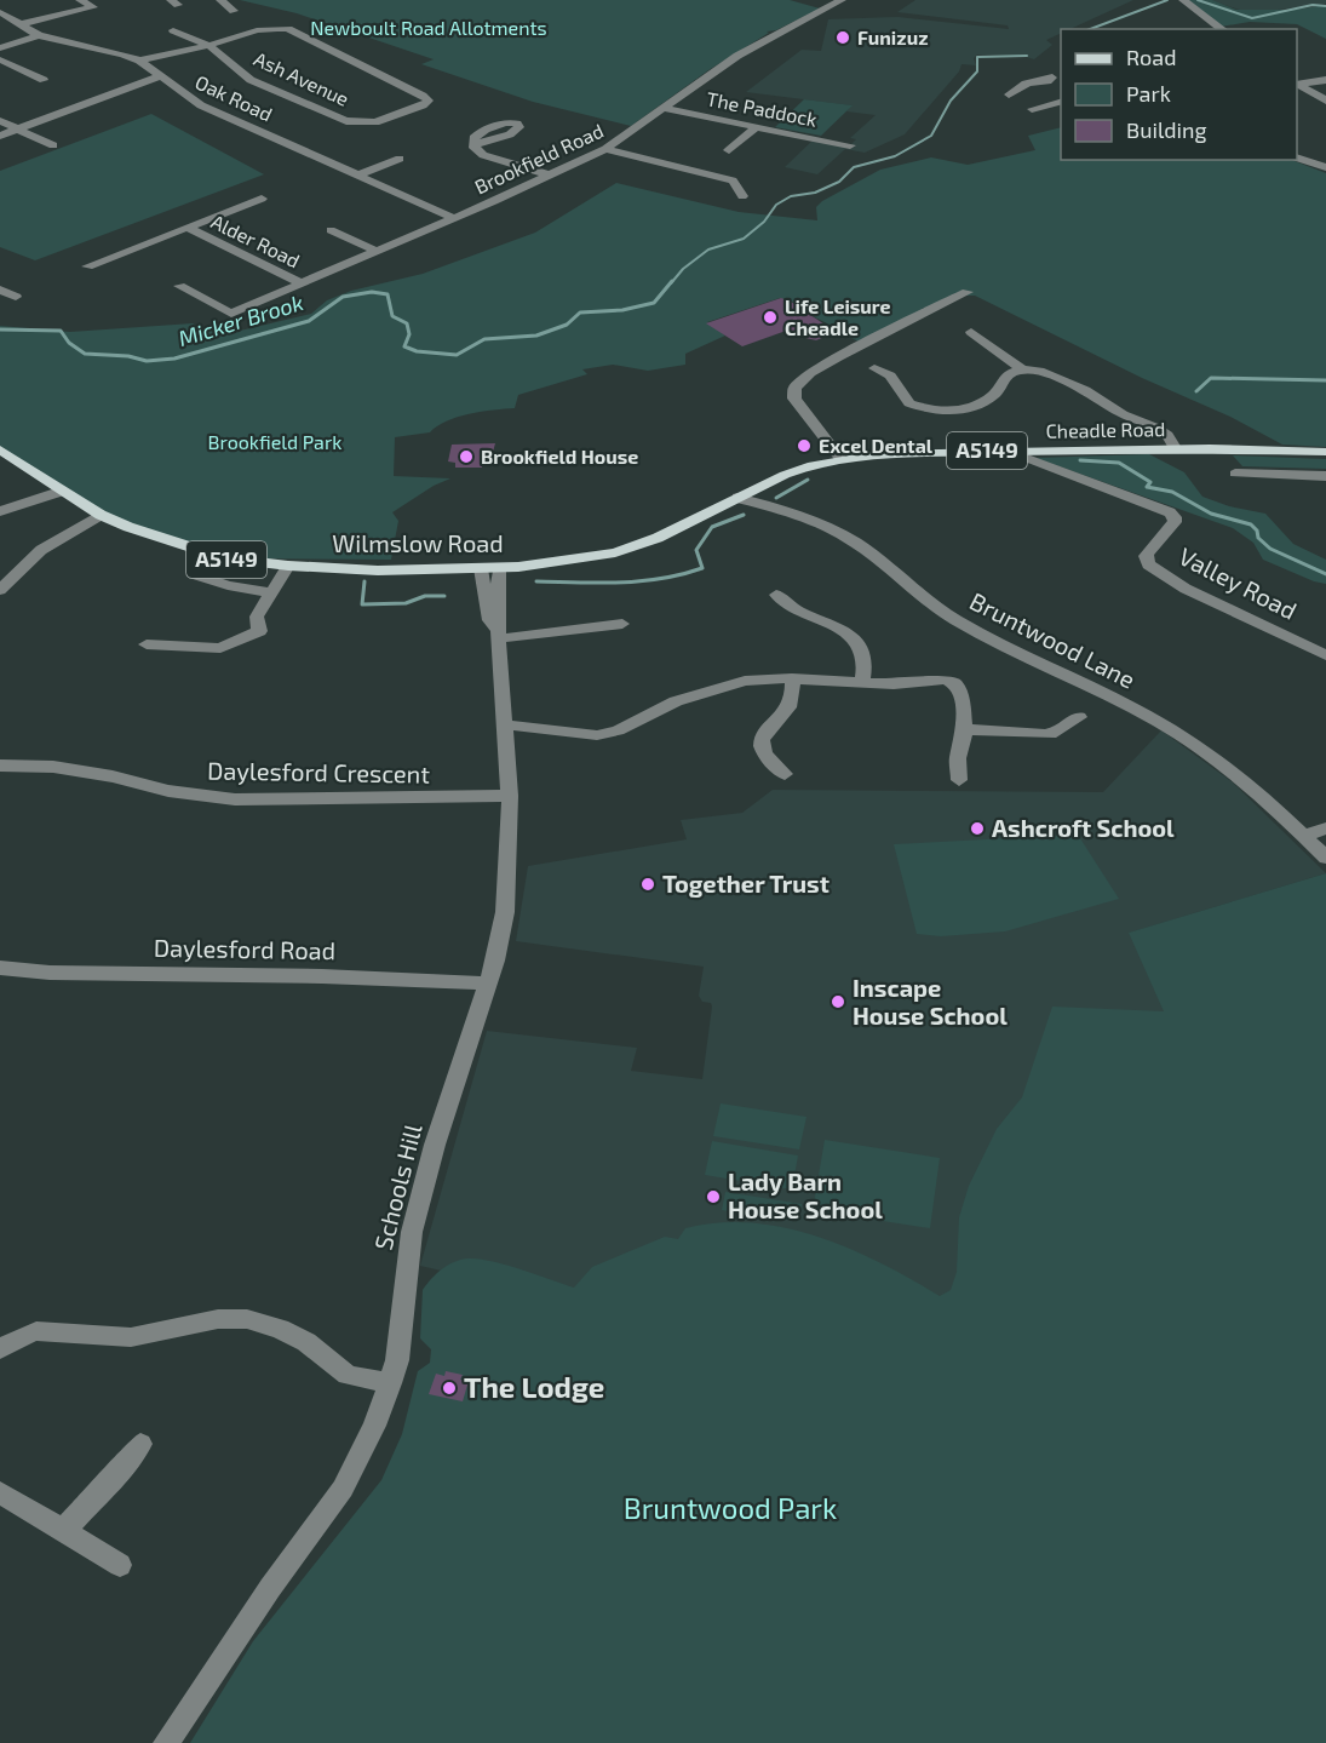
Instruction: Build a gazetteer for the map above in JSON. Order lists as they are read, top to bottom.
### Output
{
  "streets": {
    "main road": ["Cheadle Road", "A5149", "Wilmslow Road"],
    "street": [
      "Ash Avenue",
      "Oak Road",
      "The Paddock",
      "Brookfield Road",
      "Alder Road",
      "Valley Road",
      "Bruntwood Lane",
      "Daylesford Crescent",
      "Daylesford Road",
      "Schools Hill"
    ]
  },
  "crossings": [
    ["Oak Road", "Brookfield Road"],
    ["The Paddock", "Brookfield Road"],
    ["Brookfield Road", "Alder Road"],
    ["Cheadle Road", "Wilmslow Road"],
    ["Cheadle Road", "Valley Road"],
    ["Wilmslow Road", "Bruntwood Lane"],
    ["Wilmslow Road", "Schools Hill"],
    ["Daylesford Crescent", "Schools Hill"],
    ["Daylesford Road", "Schools Hill"]
  ],
  "water": ["Micker Brook"],
  "parks": ["Newboult Road Allotments", "Brookfield Park", "Bruntwood Park"],
  "places": [
    "Funizuz",
    "Life Leisure Cheadle",
    "Excel Dental",
    "Brookfield House",
    "Ashcroft School",
    "Together Trust",
    "Inscape House School",
    "Lady Barn House School",
    "The Lodge"
  ],
  "legend": ["Road", "Park", "Building"]
}
